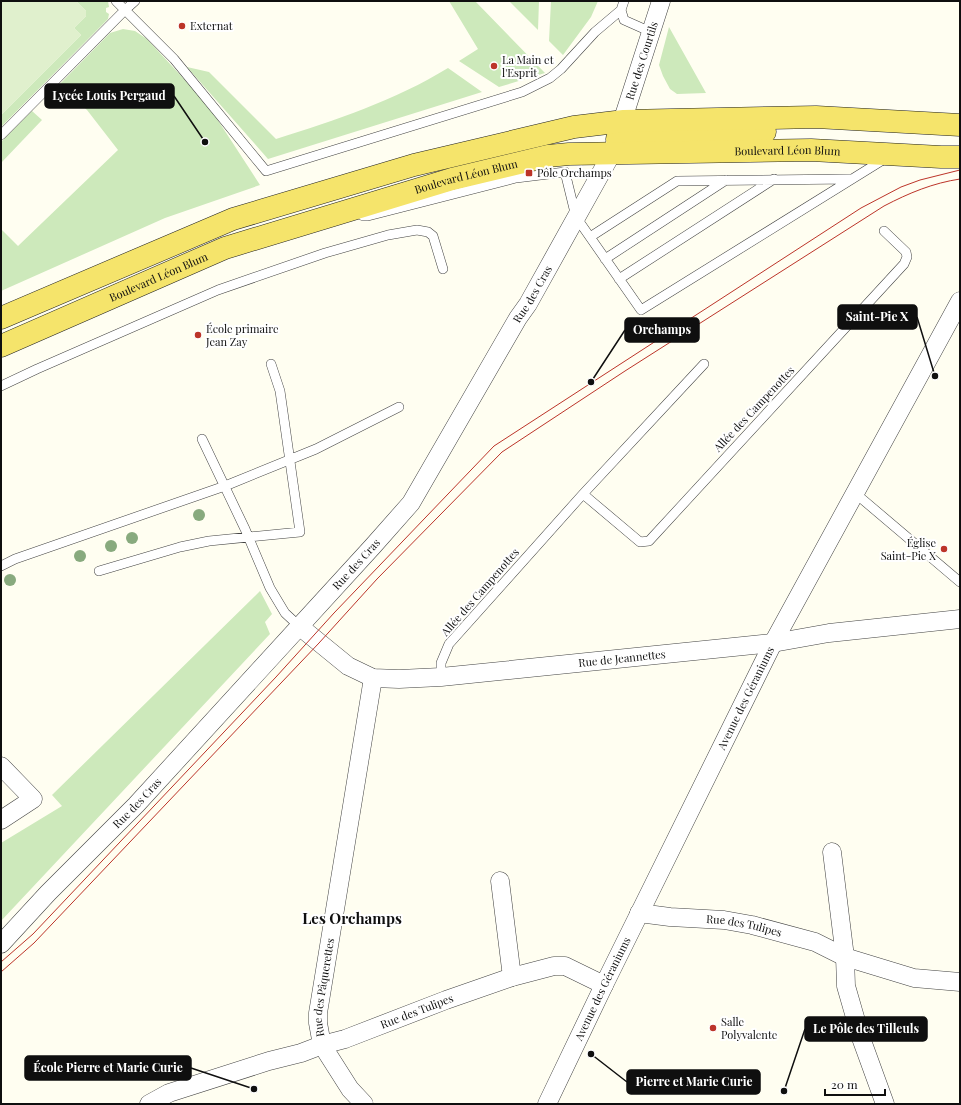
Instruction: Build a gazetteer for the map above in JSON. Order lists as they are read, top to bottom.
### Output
{
  "streets": {
    "main road": ["Boulevard Léon Blum"],
    "street": [
      "Rue des Courtils",
      "Rue des Cras",
      "Rue de Jeannettes",
      "Avenue des Géraniums",
      "Rue des Tulipes",
      "Rue des Pâquerettes"
    ],
    "lane": ["Allée des Campenottes"]
  },
  "crossings": [
    ["Rue des Courtils", "Boulevard Léon Blum"],
    ["Rue des Courtils", "Rue des Cras"],
    ["Boulevard Léon Blum", "Rue des Cras"],
    ["Rue des Cras", "Rue de Jeannettes"],
    ["Allée des Campenottes", "Rue de Jeannettes"],
    ["Rue de Jeannettes", "Avenue des Géraniums"],
    ["Rue de Jeannettes", "Rue des Pâquerettes"],
    ["Avenue des Géraniums", "Rue des Tulipes"],
    ["Rue des Tulipes", "Rue des Pâquerettes"]
  ],
  "districts": ["Les Orchamps"],
  "places": {
    "other": [
      "Externat",
      "La Main et l'Esprit",
      "Lycée Louis Pergaud",
      "École primaire Jean Zay",
      "Saint-Pie X",
      "Orchamps",
      "Église Saint-Pie X",
      "Salle Polyvalente",
      "Pierre et Marie Curie",
      "École Pierre et Marie Curie",
      "Le Pôle des Tilleuls"
    ],
    "transit": ["Pôle Orchamps"]
  },
  "scale_bar": "20 m"
}
